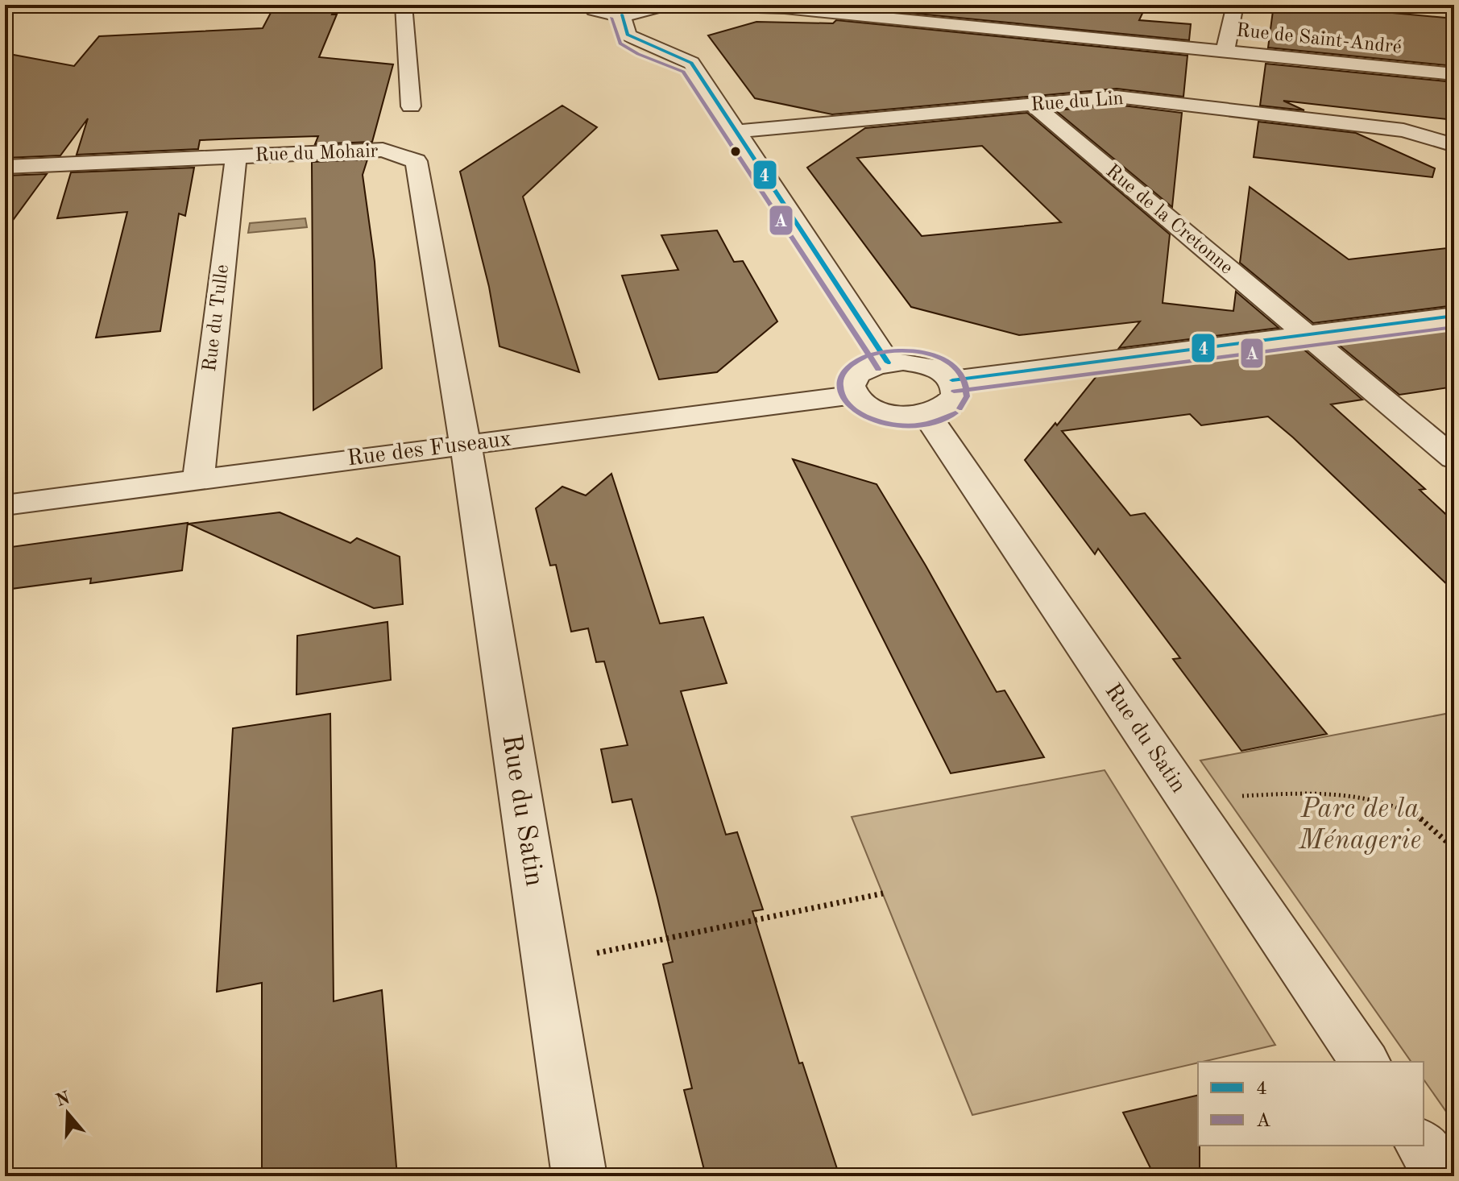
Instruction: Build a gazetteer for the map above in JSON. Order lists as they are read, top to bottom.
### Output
{
  "streets": {
    "street": [
      "Rue de Saint-André",
      "Rue du Lin",
      "Rue du Mohair",
      "Rue de la Cretonne",
      "Rue du Tulle",
      "Rue des Fuseaux",
      "Rue du Satin"
    ]
  },
  "crossings": [
    ["Rue du Lin", "Rue de la Cretonne"],
    ["Rue du Mohair", "Rue du Tulle"],
    ["Rue du Mohair", "Rue des Fuseaux"],
    ["Rue du Mohair", "Rue du Satin"],
    ["Rue du Tulle", "Rue des Fuseaux"],
    ["Rue des Fuseaux", "Rue du Satin"]
  ],
  "parks": ["Parc de la Ménagerie"],
  "lines": ["transit line 4", "transit line A"],
  "legend": ["4", "A"],
  "north": "top"
}
